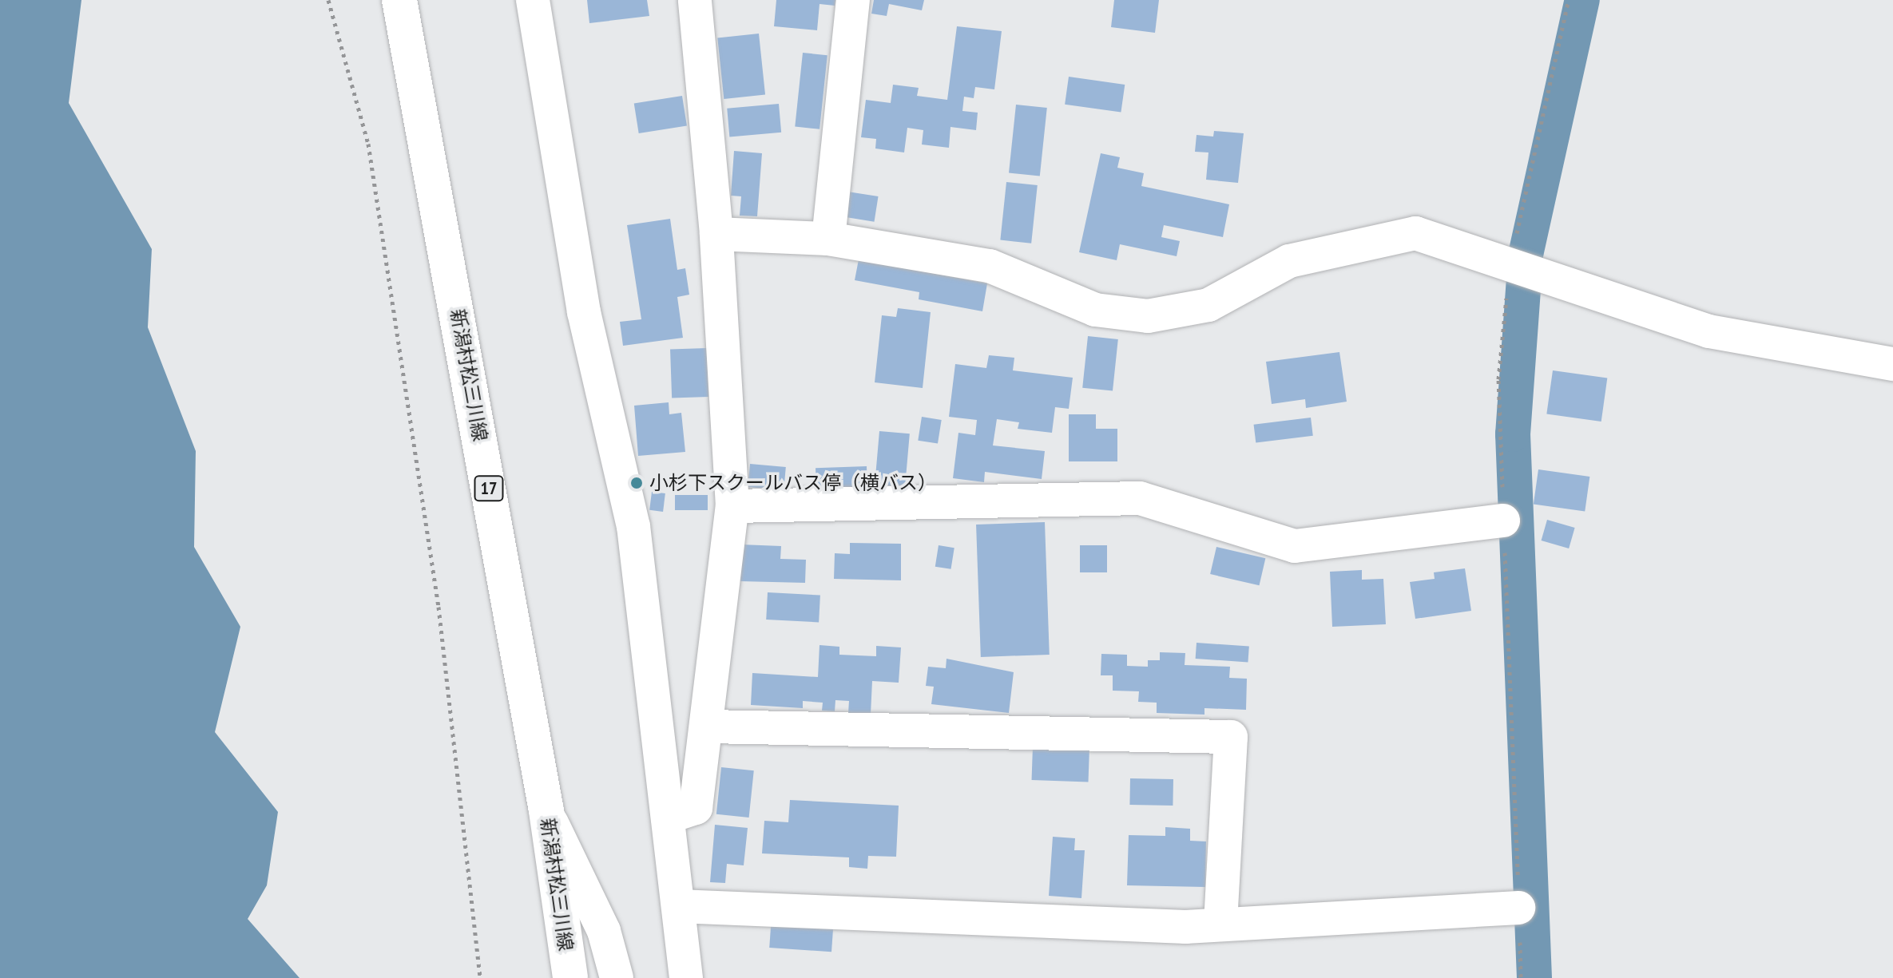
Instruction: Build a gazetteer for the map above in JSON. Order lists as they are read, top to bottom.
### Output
{
  "streets": {
    "main road": ["新潟村松三川線", "17"]
  },
  "places": ["小杉下スクールバス停（横バス）"]
}
